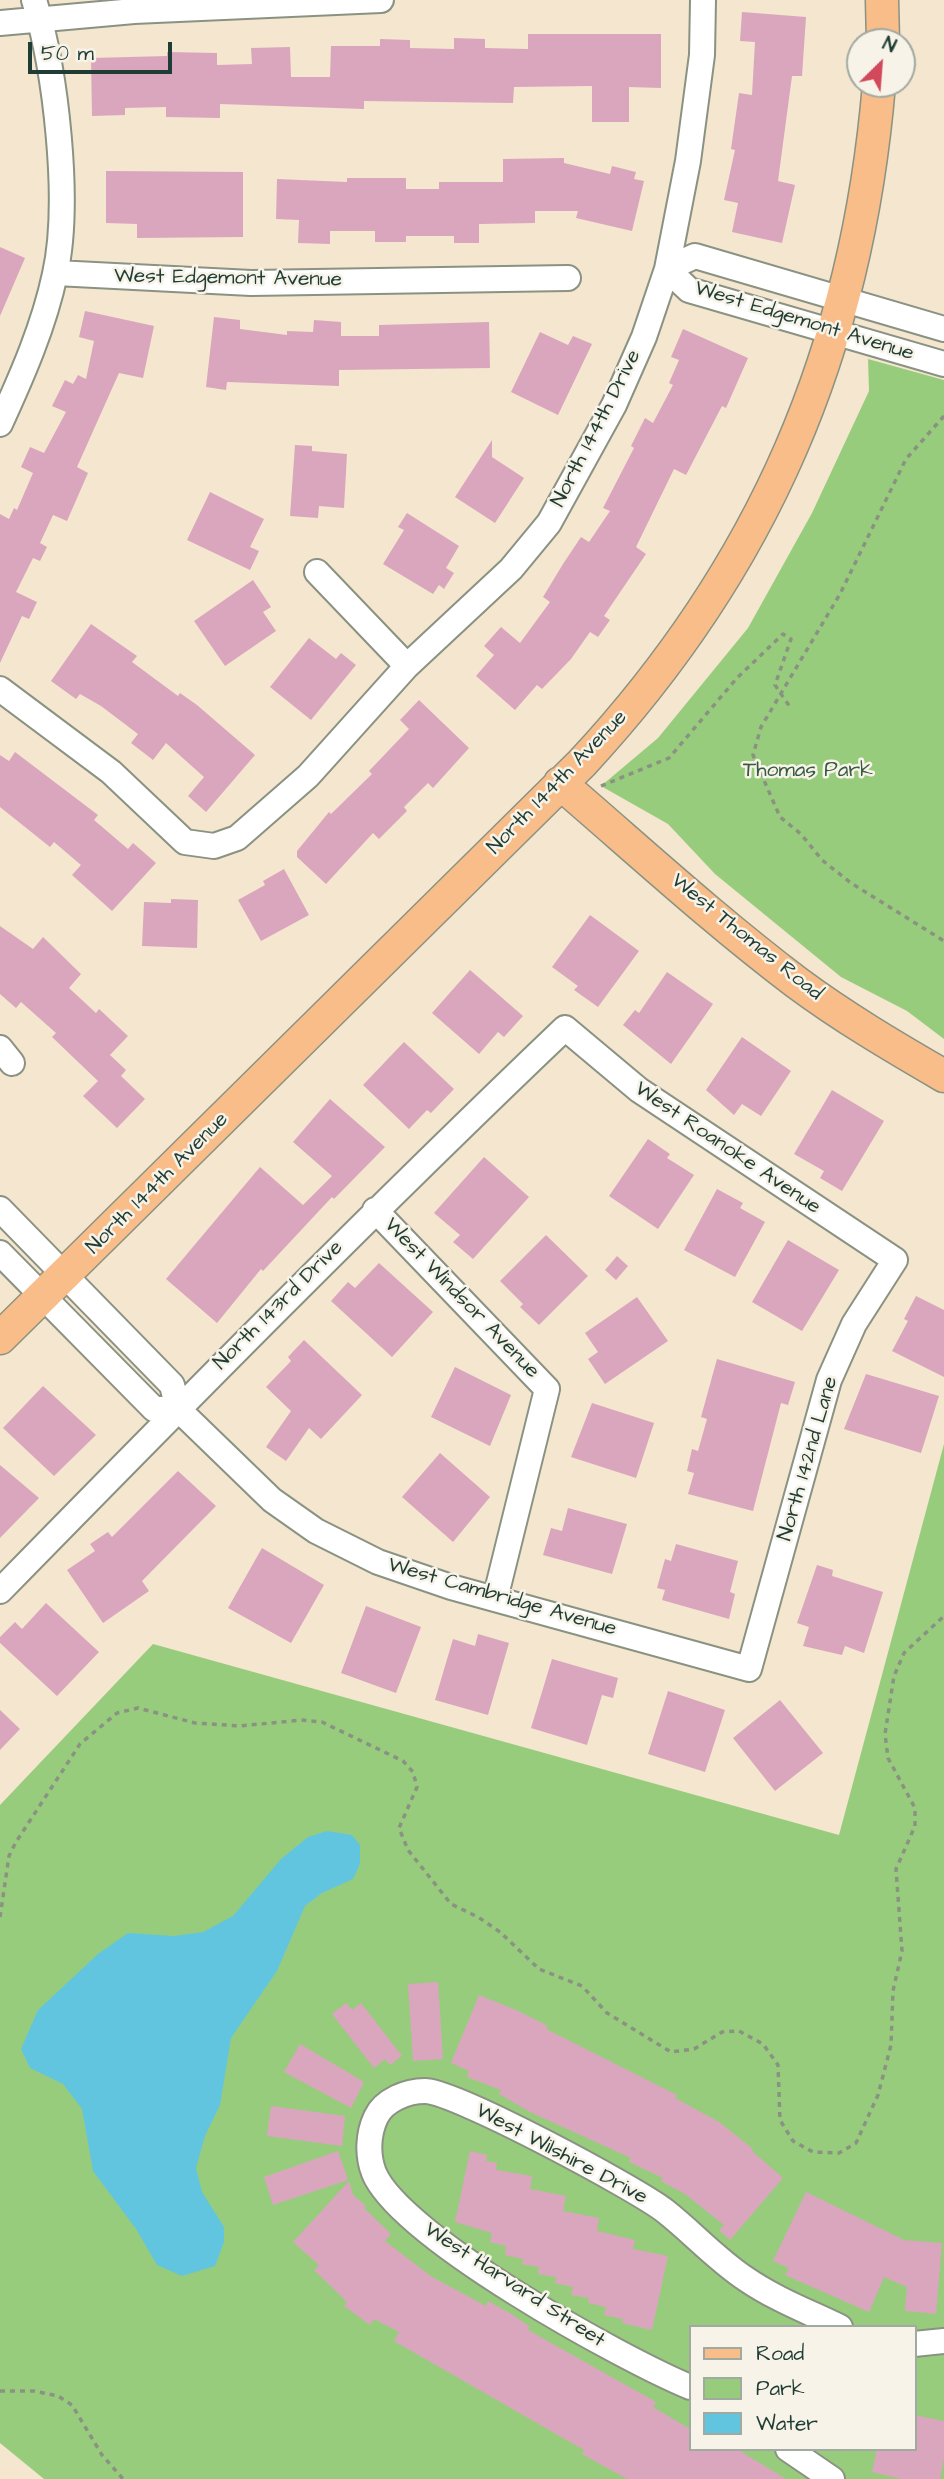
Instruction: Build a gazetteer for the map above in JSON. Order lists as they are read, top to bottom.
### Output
{
  "streets": {
    "main road": ["North 144th Avenue", "West Thomas Road"],
    "street": [
      "West Edgemont Avenue",
      "North 144th Drive",
      "West Roanoke Avenue",
      "West Windsor Avenue",
      "North 143rd Drive",
      "North 142nd Lane",
      "West Cambridge Avenue",
      "West Wilshire Drive",
      "West Harvard Street"
    ]
  },
  "crossings": [
    ["West Edgemont Avenue", "North 144th Drive"],
    ["West Edgemont Avenue", "North 144th Avenue"],
    ["North 144th Avenue", "West Thomas Road"],
    ["North 144th Avenue", "West Cambridge Avenue"],
    ["West Roanoke Avenue", "North 143rd Drive"],
    ["West Roanoke Avenue", "North 142nd Lane"],
    ["West Windsor Avenue", "North 143rd Drive"],
    ["West Windsor Avenue", "West Cambridge Avenue"],
    ["North 143rd Drive", "West Cambridge Avenue"],
    ["North 142nd Lane", "West Cambridge Avenue"],
    ["West Wilshire Drive", "West Harvard Street"]
  ],
  "parks": ["Thomas Park"],
  "legend": ["Road", "Park", "Water"],
  "scale_bar": "50 m",
  "north": "top right"
}
